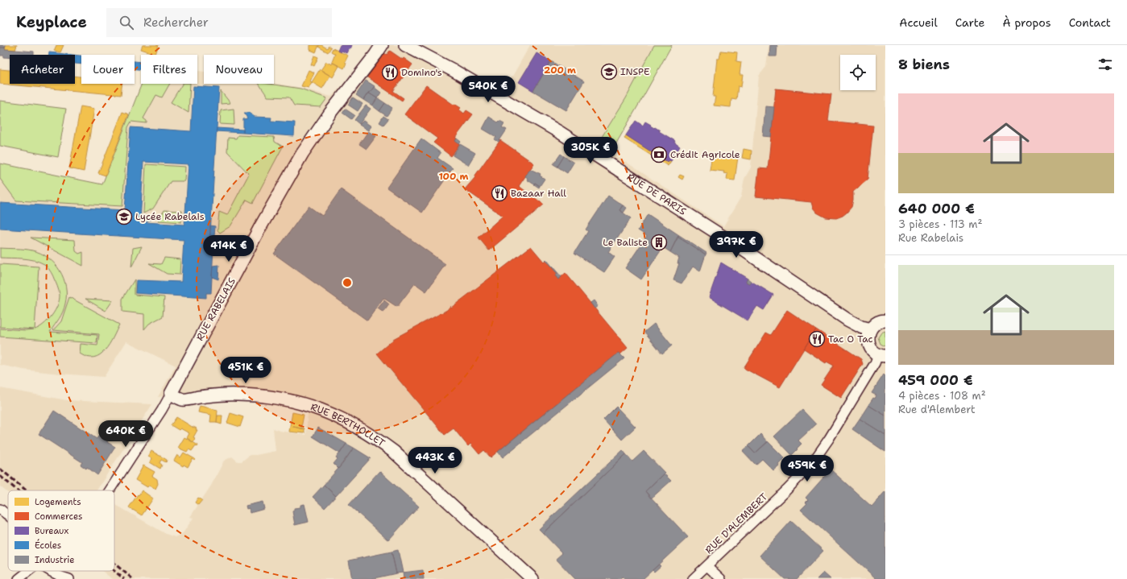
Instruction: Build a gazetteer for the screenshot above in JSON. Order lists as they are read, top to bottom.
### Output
{
  "streets": {
    "street": [
      "RUE DE PARIS",
      "RUE RABELAIS",
      "RUE BERTHOLLET",
      "RUE D'ALEMBERT"
    ]
  },
  "crossings": [
    ["RUE RABELAIS", "RUE BERTHOLLET"]
  ],
  "places": {
    "school or university": ["INSPE", "Lycée Rabelais"],
    "restaurant": ["Domino's", "Bazaar Hall", "Tac O Tac"],
    "bank": ["Crédit Agricole"],
    "building": ["Le Baliste"]
  },
  "legend": [
    "Logements",
    "Commerces",
    "Bureaux",
    "Écoles",
    "Industrie"
  ],
  "page": {
    "header": "Keyplace",
    "search": "Rechercher",
    "nav": [
      "Accueil",
      "Carte",
      "À propos",
      "Contact"
    ],
    "heading": "8 biens",
    "chip": [
      "Acheter",
      "Louer",
      "Filtres",
      "Nouveau"
    ],
    "price": [
      "540K €",
      "305K €",
      "397K €",
      "414K €",
      "451K €",
      "640K €",
      "443K €",
      "459K €"
    ],
    "list": [
      {
        "name": "640 000 €",
        "note": "3 pièces · 113 m² · Rue Rabelais"
      },
      {
        "name": "459 000 €",
        "note": "4 pièces · 108 m² · Rue d'Alembert"
      }
    ]
  },
  "rings": ["200 m", "100 m"]
}
